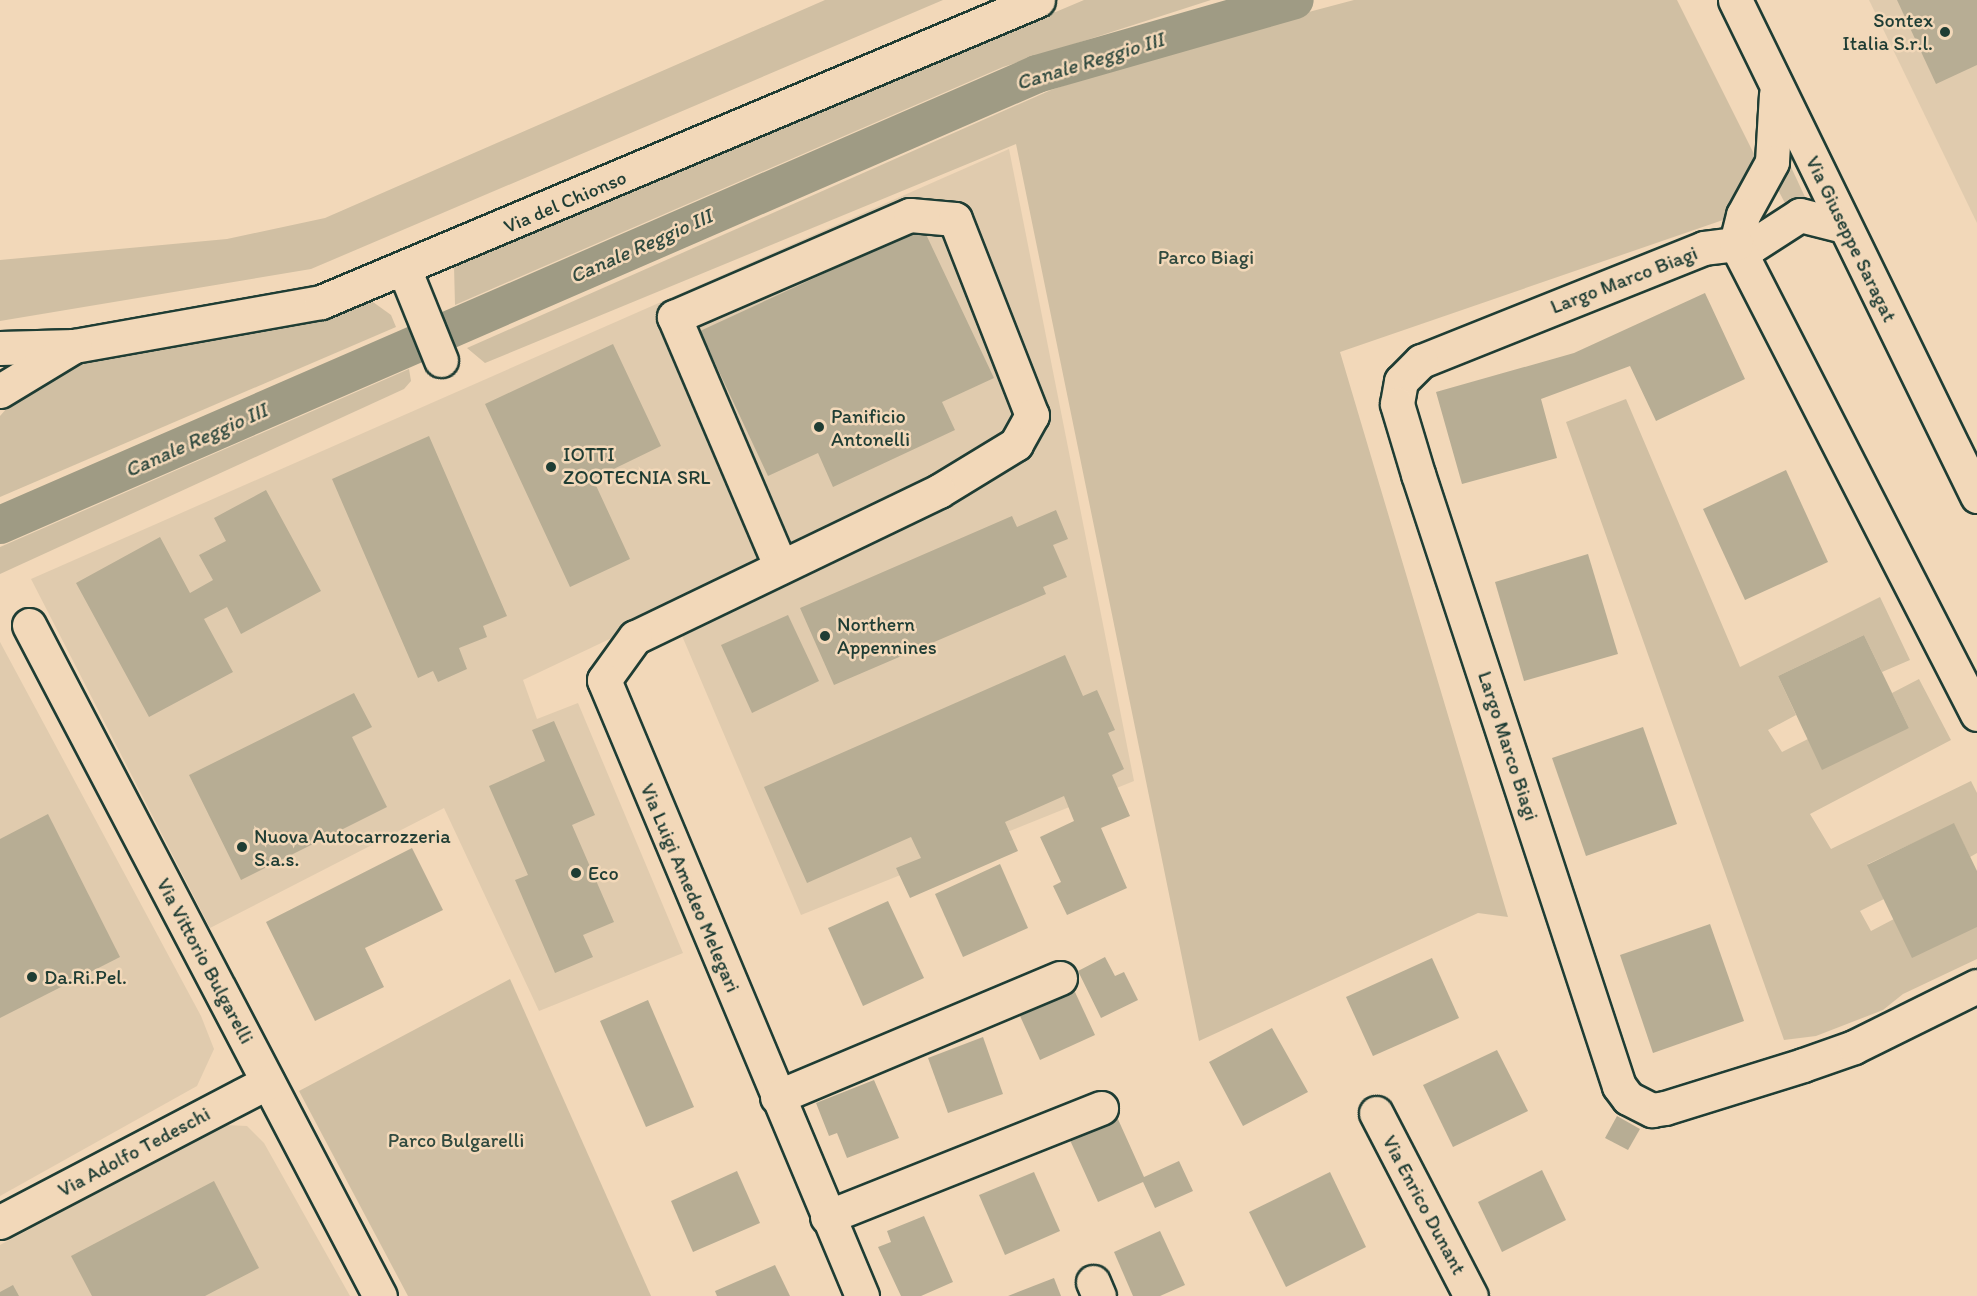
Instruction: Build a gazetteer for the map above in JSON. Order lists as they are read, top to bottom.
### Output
{
  "streets": {
    "street": [
      "Via del Chionso",
      "Via Giuseppe Saragat",
      "Largo Marco Biagi",
      "Via Luigi Amedeo Melegari",
      "Via Vittorio Bulgarelli",
      "Via Adolfo Tedeschi",
      "Via Enrico Dunant"
    ]
  },
  "crossings": [
    ["Via Giuseppe Saragat", "Largo Marco Biagi"],
    ["Via Vittorio Bulgarelli", "Via Adolfo Tedeschi"]
  ],
  "water": ["Canale Reggio III"],
  "parks": ["Parco Biagi", "Parco Bulgarelli"],
  "places": [
    "Sontex Italia S.r.l.",
    "Panificio Antonelli",
    "IOTTI ZOOTECNIA SRL",
    "Northern Appennines",
    "Nuova Autocarrozzeria S.a.s.",
    "Eco",
    "Da.Ri.Pel."
  ]
}
